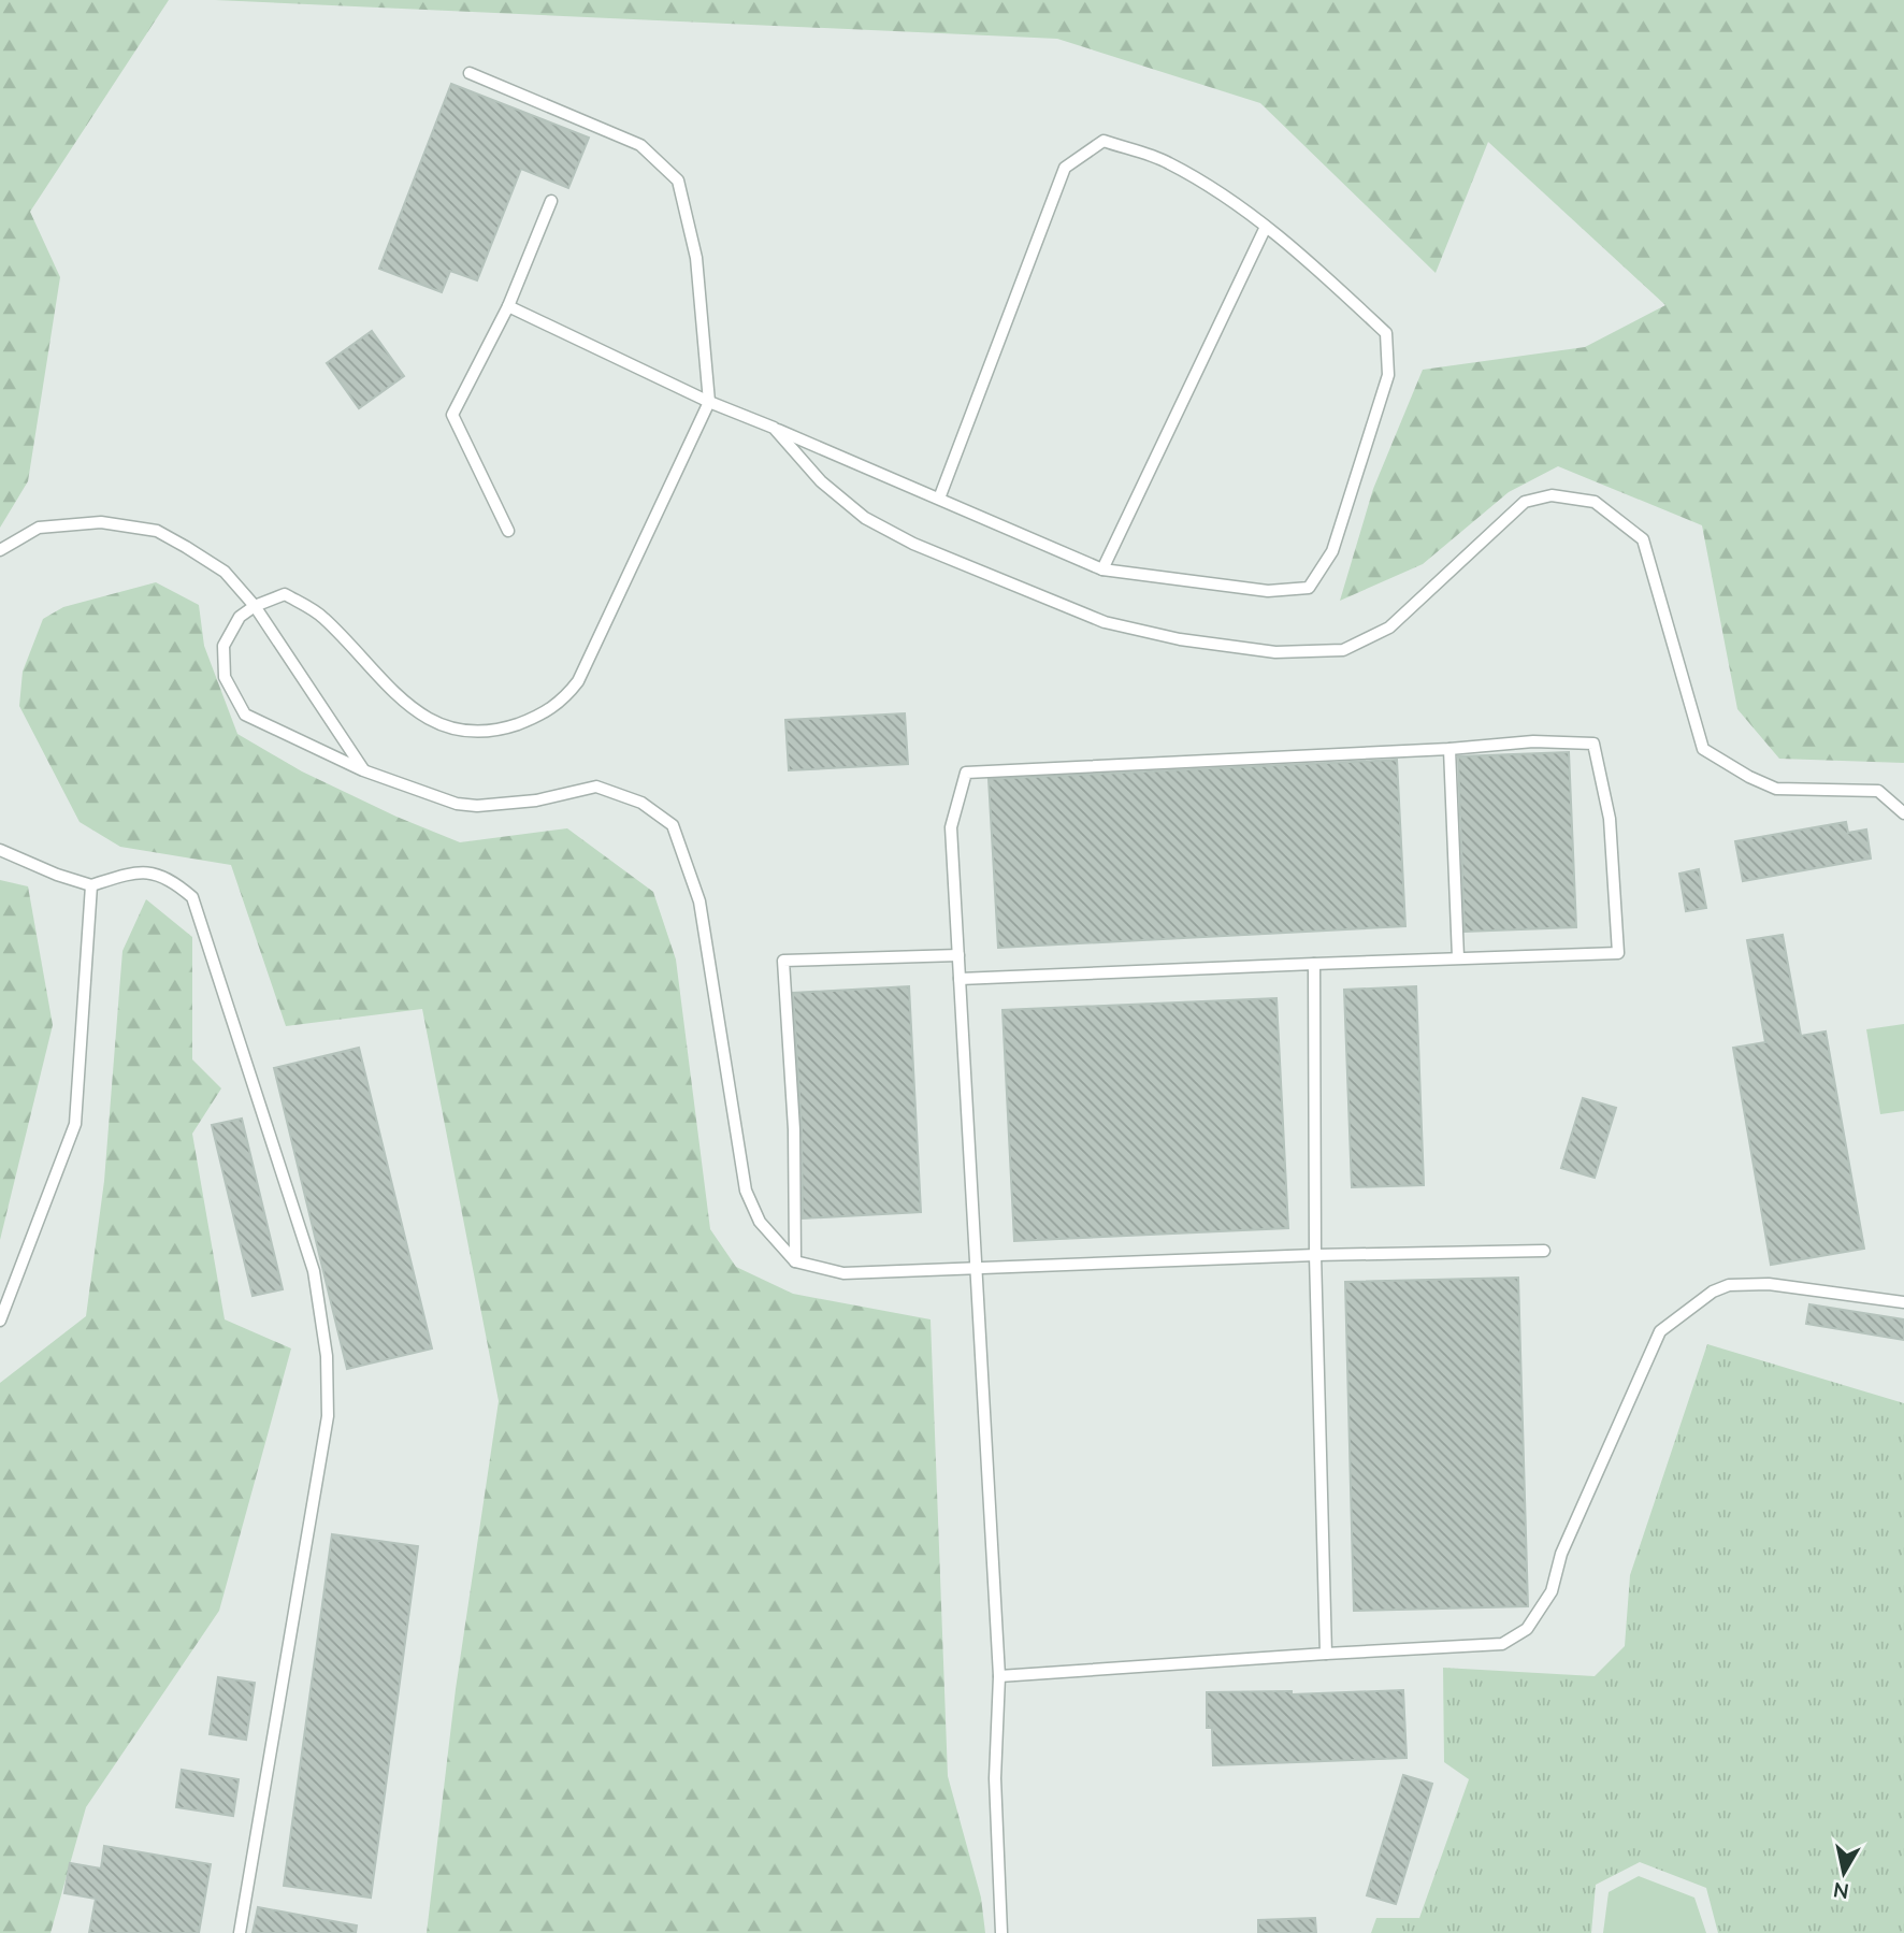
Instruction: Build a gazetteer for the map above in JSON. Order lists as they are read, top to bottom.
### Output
{
  "north": "bottom"
}
